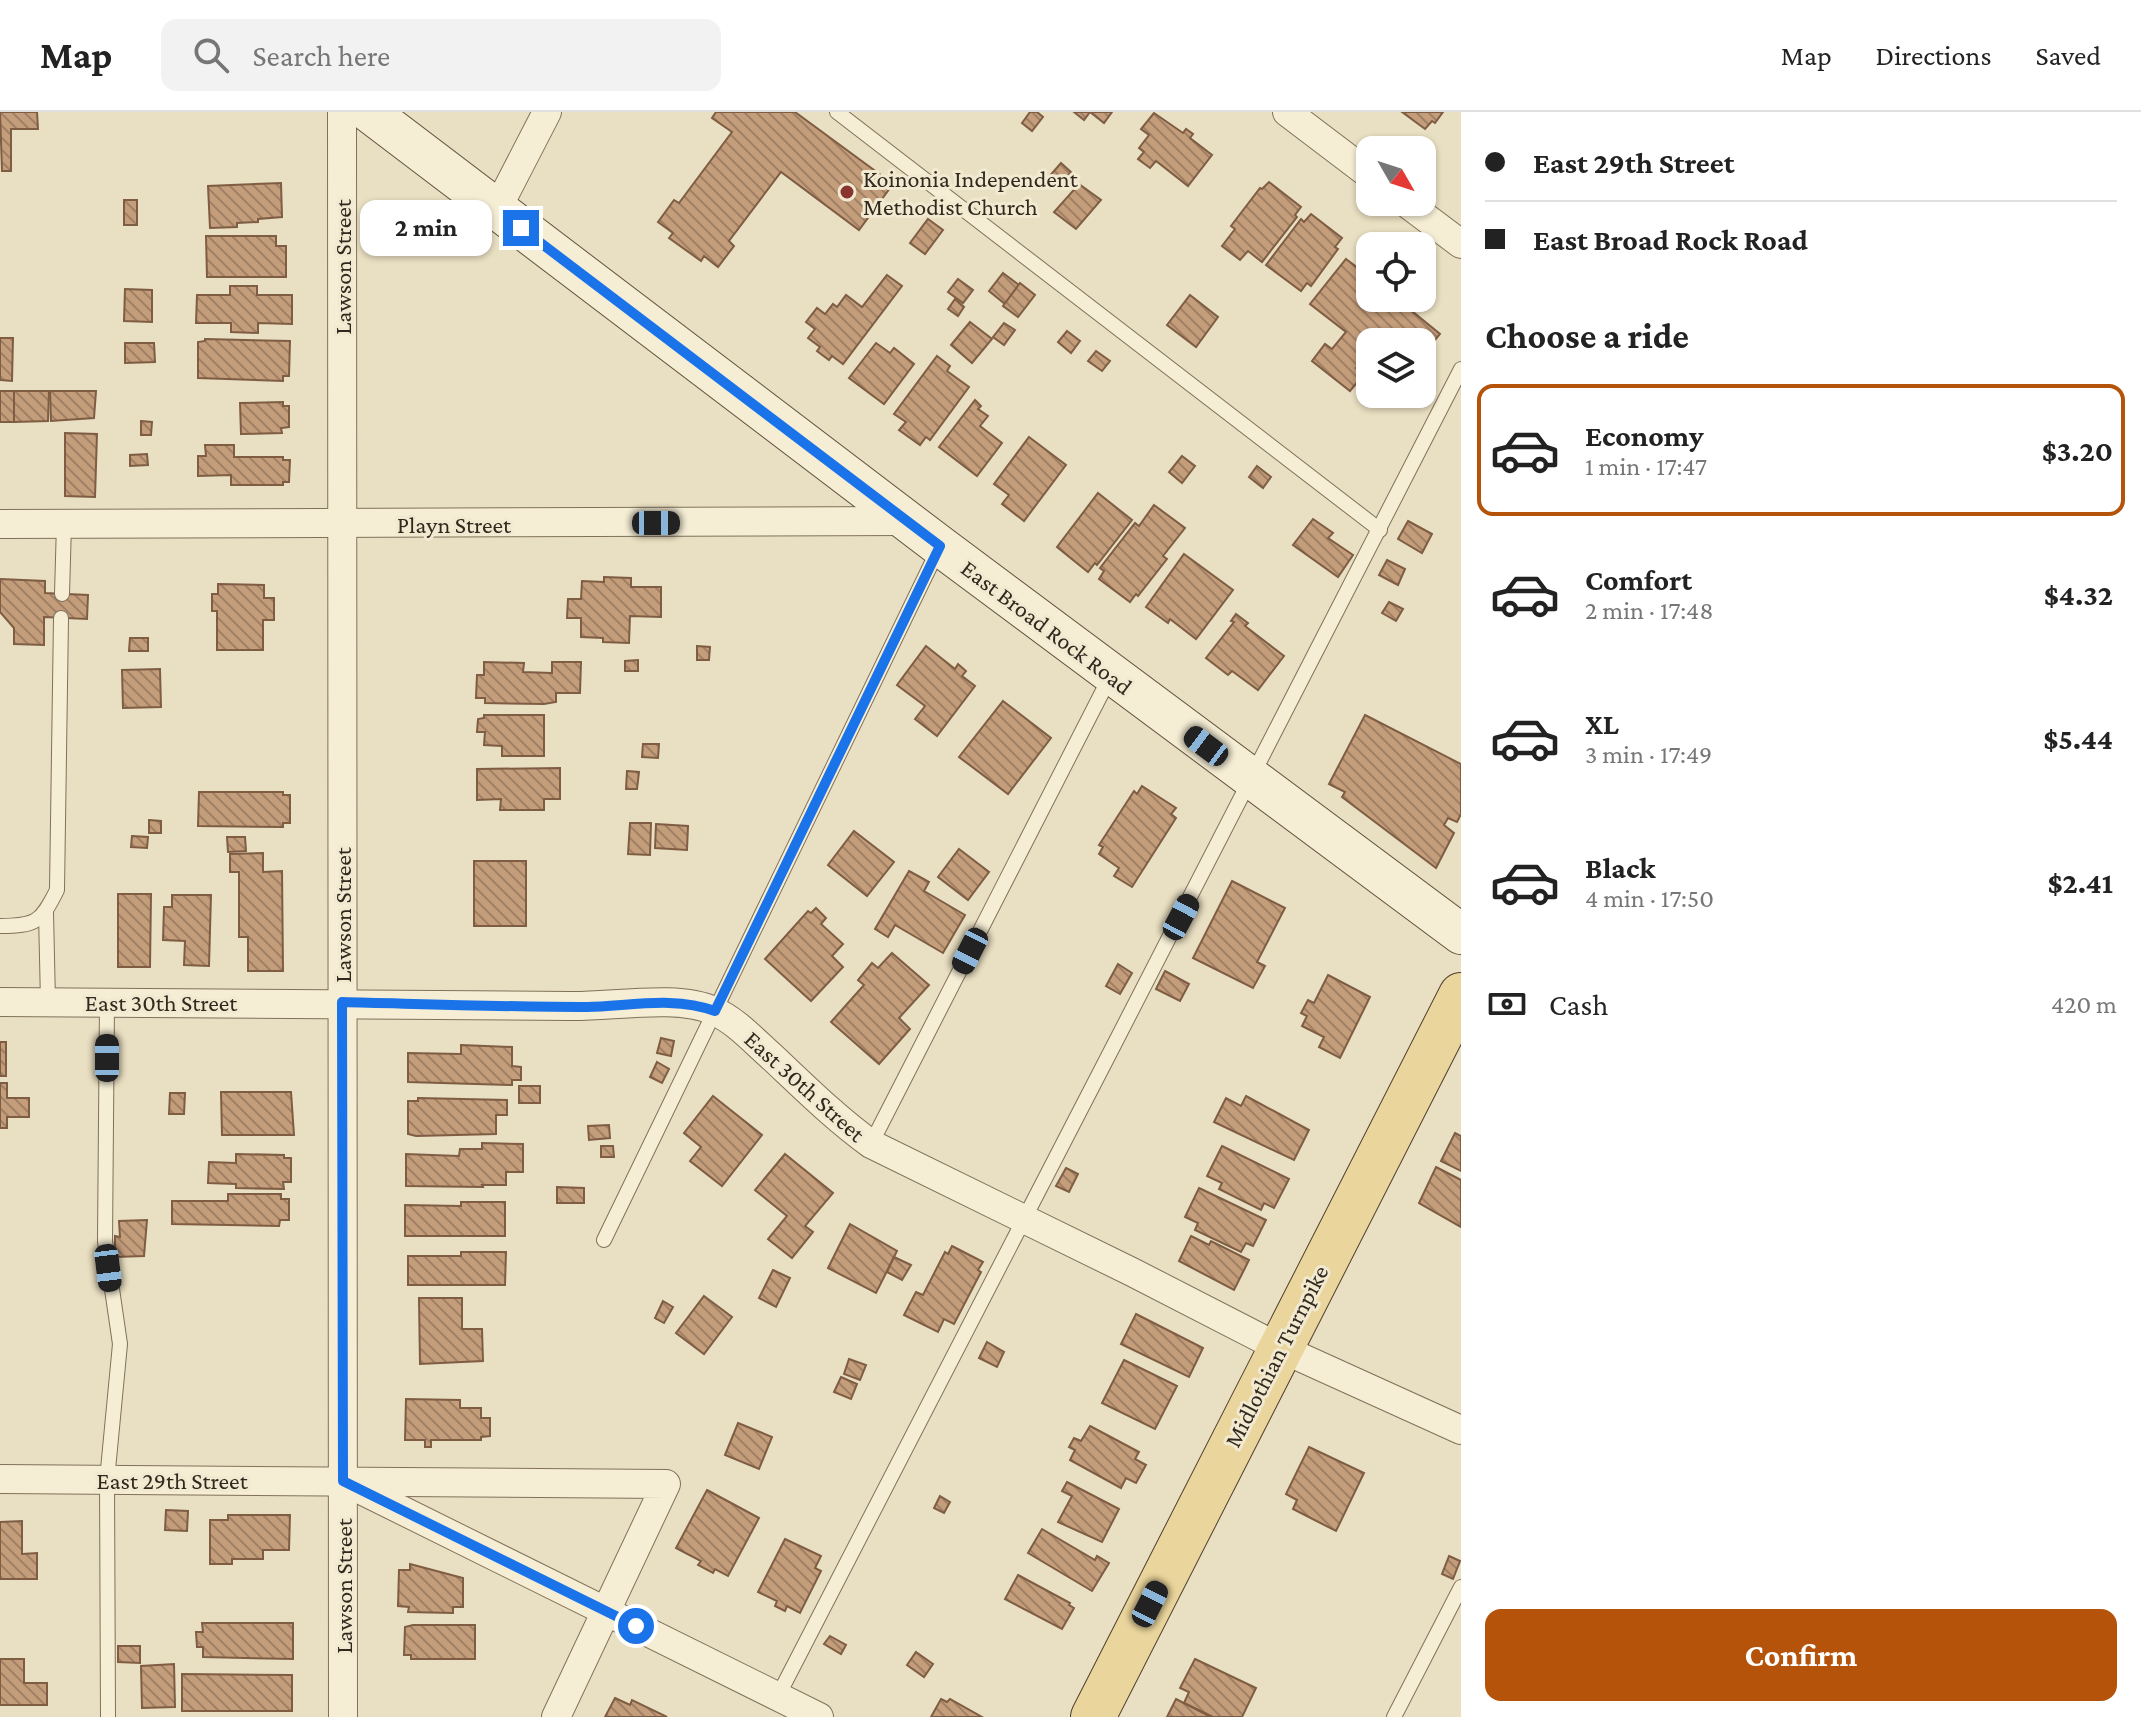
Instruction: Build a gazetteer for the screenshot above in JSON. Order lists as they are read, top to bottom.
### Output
{
  "streets": {
    "main road": ["East Broad Rock Road", "Midlothian Turnpike"],
    "street": [
      "Lawson Street",
      "Playn Street",
      "East 30th Street",
      "East 29th Street"
    ]
  },
  "crossings": [
    ["Lawson Street", "Playn Street"],
    ["Lawson Street", "East 30th Street"],
    ["Lawson Street", "East 29th Street"],
    ["Playn Street", "East Broad Rock Road"],
    ["East 30th Street", "Midlothian Turnpike"]
  ],
  "places": ["Koinonia Independent Methodist Church"],
  "north": "bottom right",
  "page": {
    "header": "Map",
    "search": "Search here",
    "nav": ["Map", "Directions", "Saved"],
    "banner": ["East 29th Street", "East Broad Rock Road"],
    "bubble": "2 min",
    "heading": "Choose a ride",
    "list": [
      {
        "name": "Economy",
        "note": "1 min · 17:47",
        "value": "$3.20"
      },
      {
        "name": "Comfort",
        "note": "2 min · 17:48",
        "value": "$4.32"
      },
      {
        "name": "XL",
        "note": "3 min · 17:49",
        "value": "$5.44"
      },
      {
        "name": "Black",
        "note": "4 min · 17:50",
        "value": "$2.41"
      }
    ],
    "pay": ["Cash", "420 m"],
    "buttons": "Confirm"
  }
}
